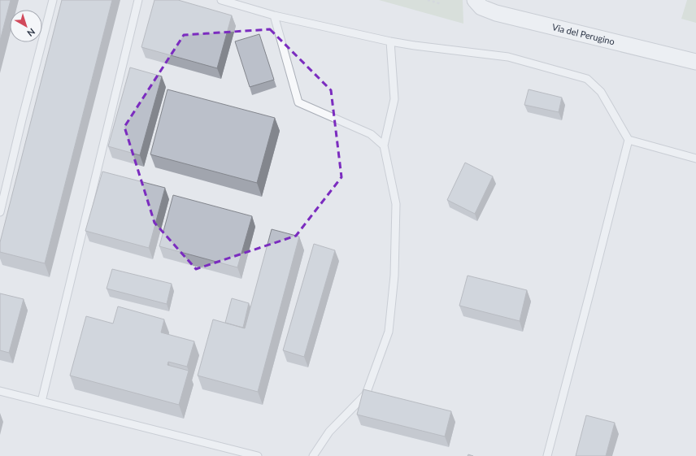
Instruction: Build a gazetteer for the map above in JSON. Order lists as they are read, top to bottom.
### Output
{
  "streets": {
    "street": ["Via del Perugino"]
  },
  "north": "bottom right"
}
